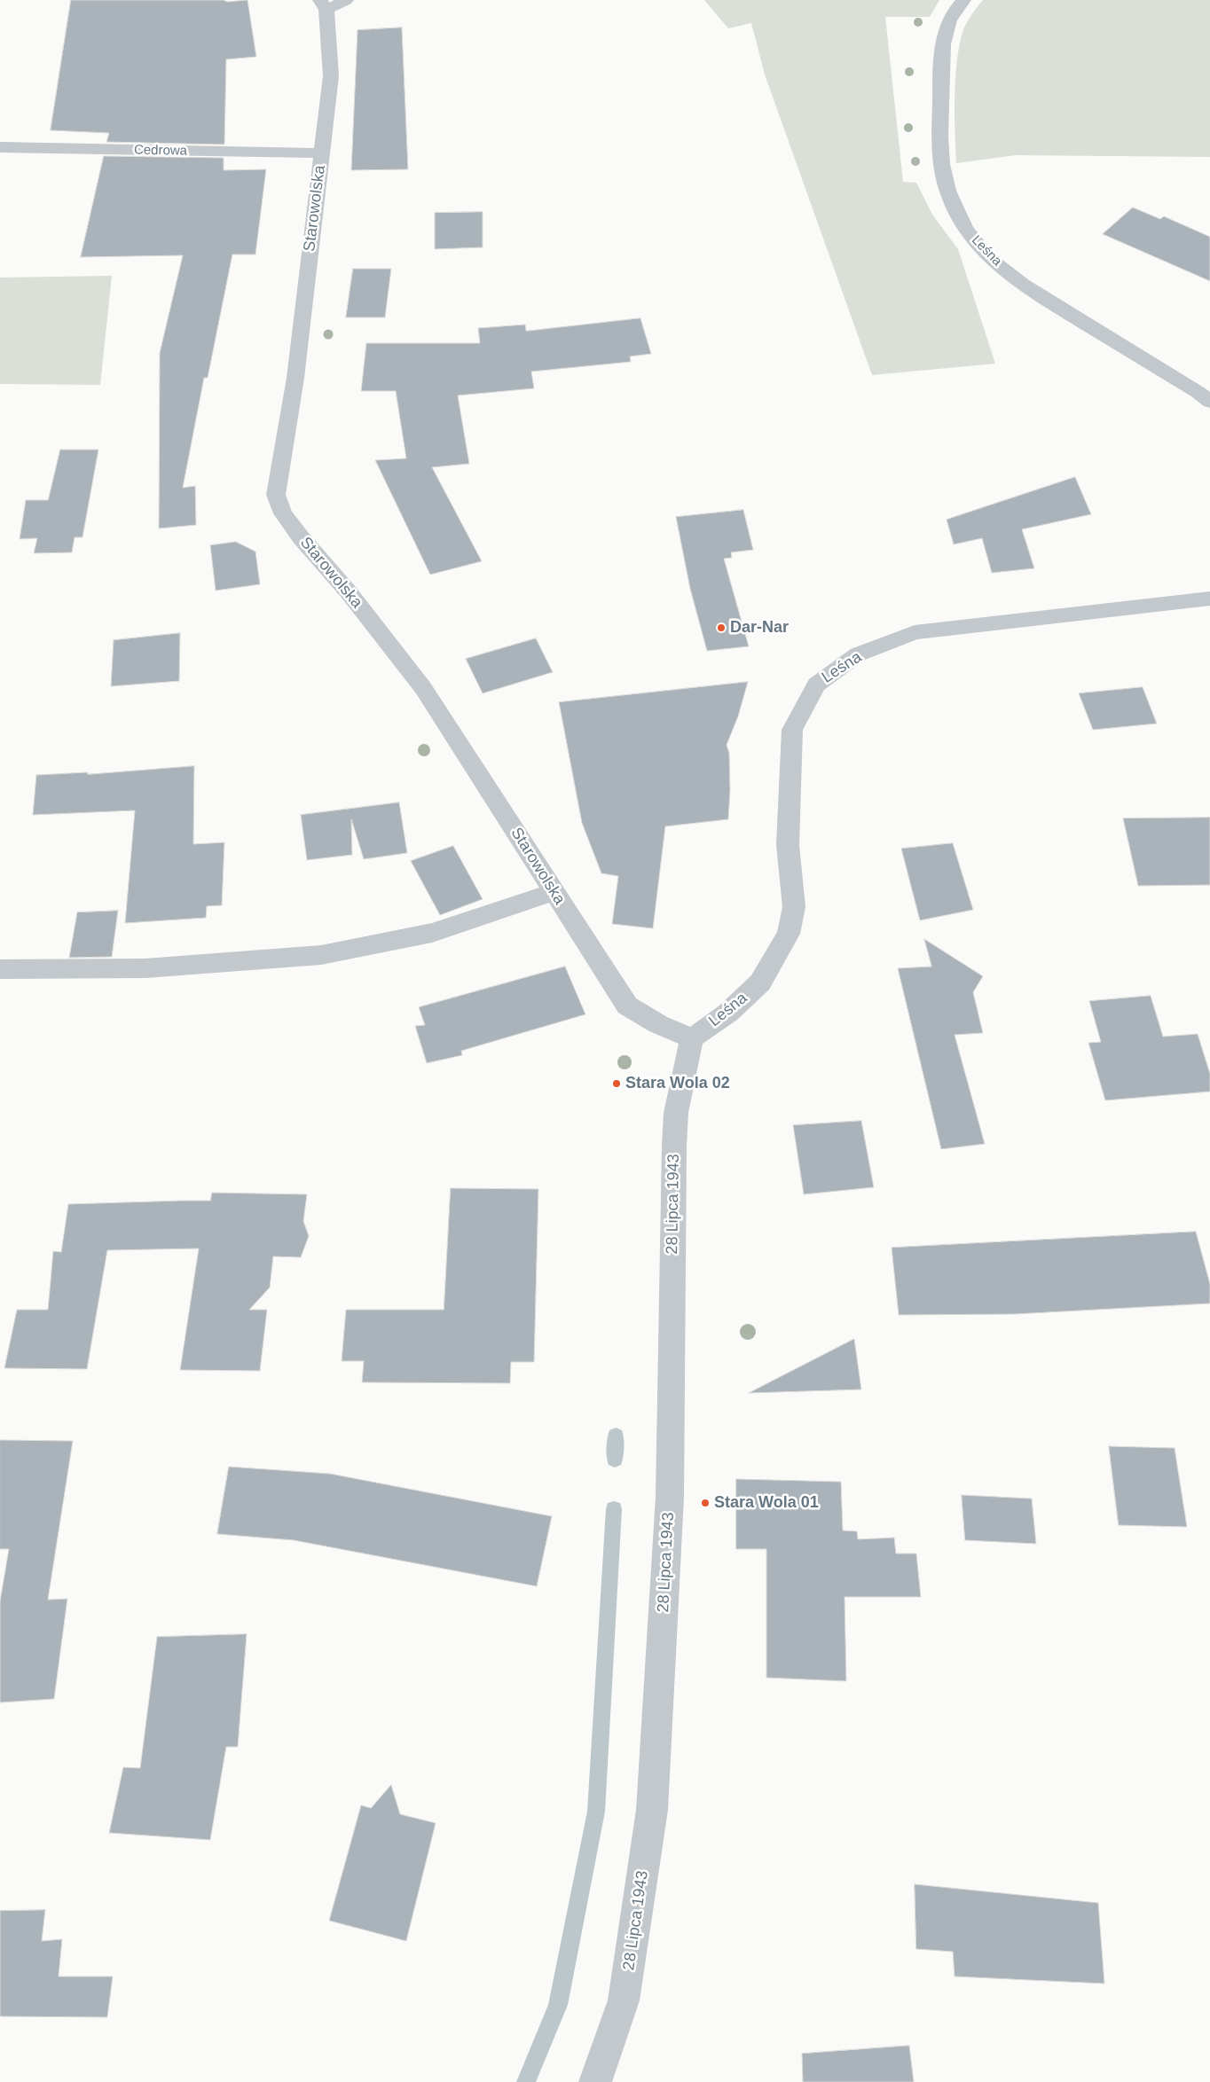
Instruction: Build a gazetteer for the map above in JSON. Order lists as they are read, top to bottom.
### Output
{
  "streets": {
    "street": [
      "Cedrowa",
      "Starowolska",
      "Leśna",
      "28 Lipca 1943"
    ]
  },
  "crossings": [
    ["Cedrowa", "Starowolska"],
    ["Starowolska", "Leśna"],
    ["Starowolska", "28 Lipca 1943"],
    ["Leśna", "28 Lipca 1943"]
  ],
  "places": ["Dar-Nar", "Stara Wola 02", "Stara Wola 01"]
}
